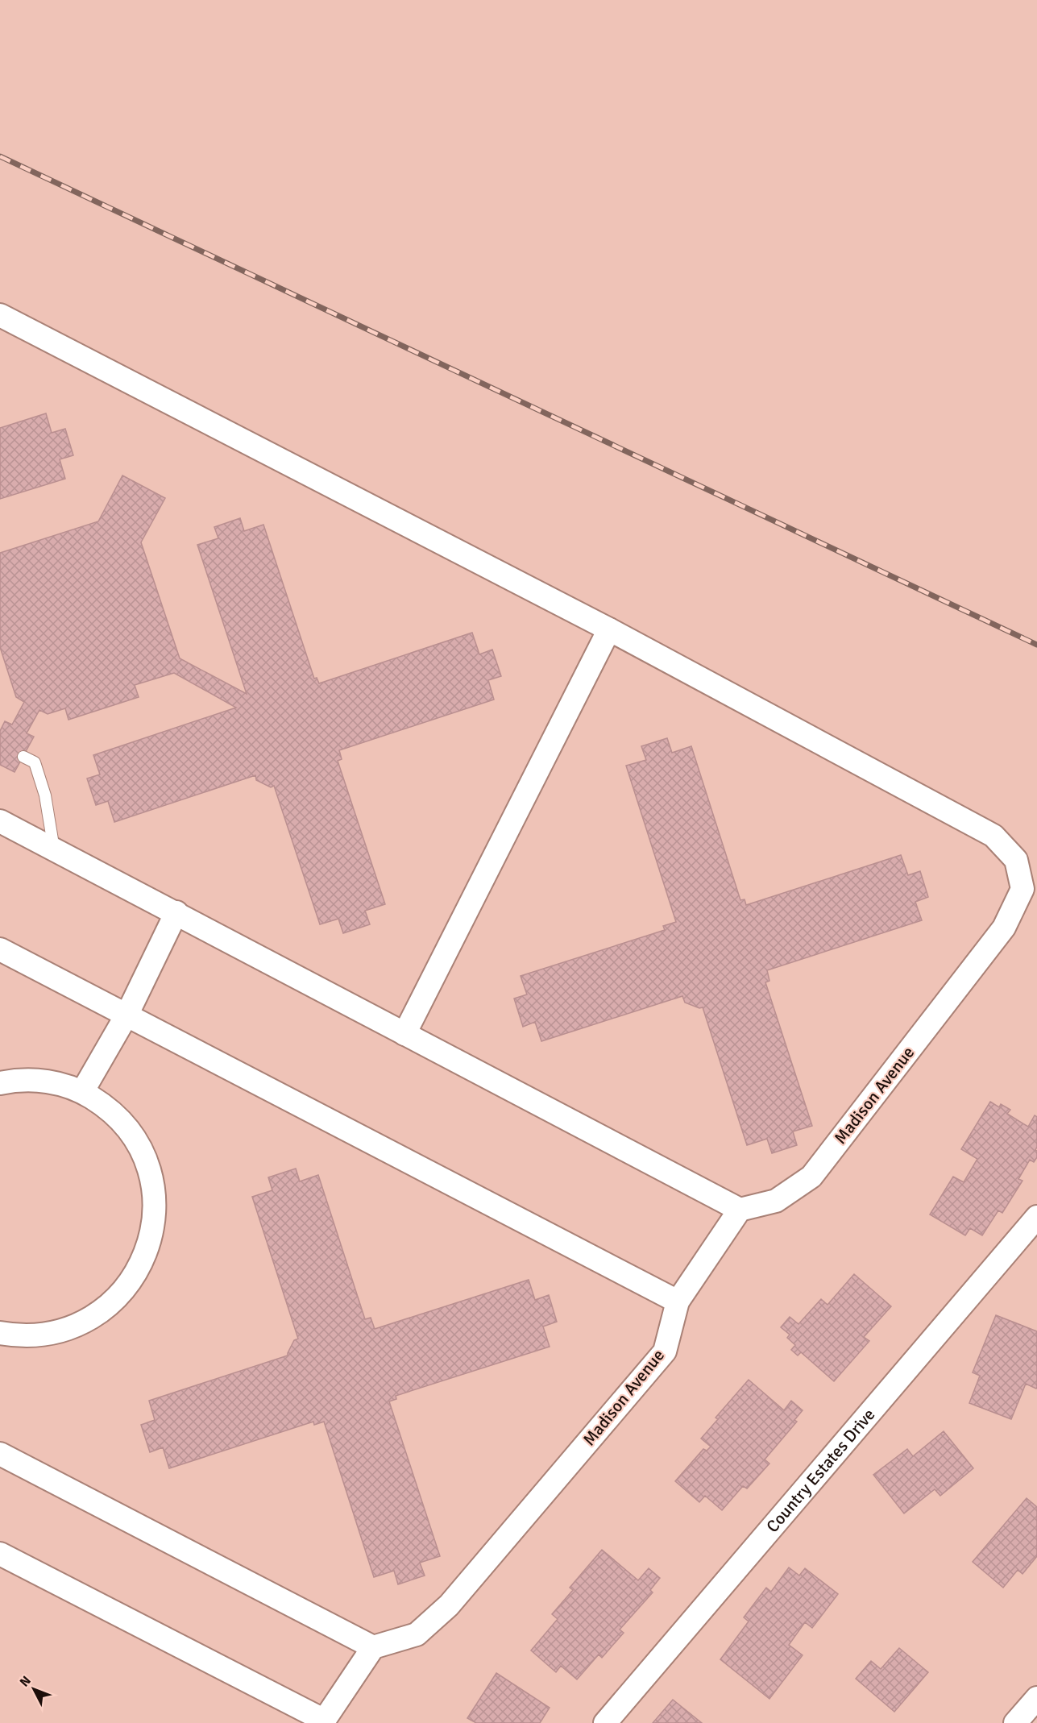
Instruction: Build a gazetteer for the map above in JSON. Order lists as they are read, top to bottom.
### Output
{
  "streets": {
    "street": ["Madison Avenue", "Country Estates Drive"]
  },
  "north": "top left"
}
